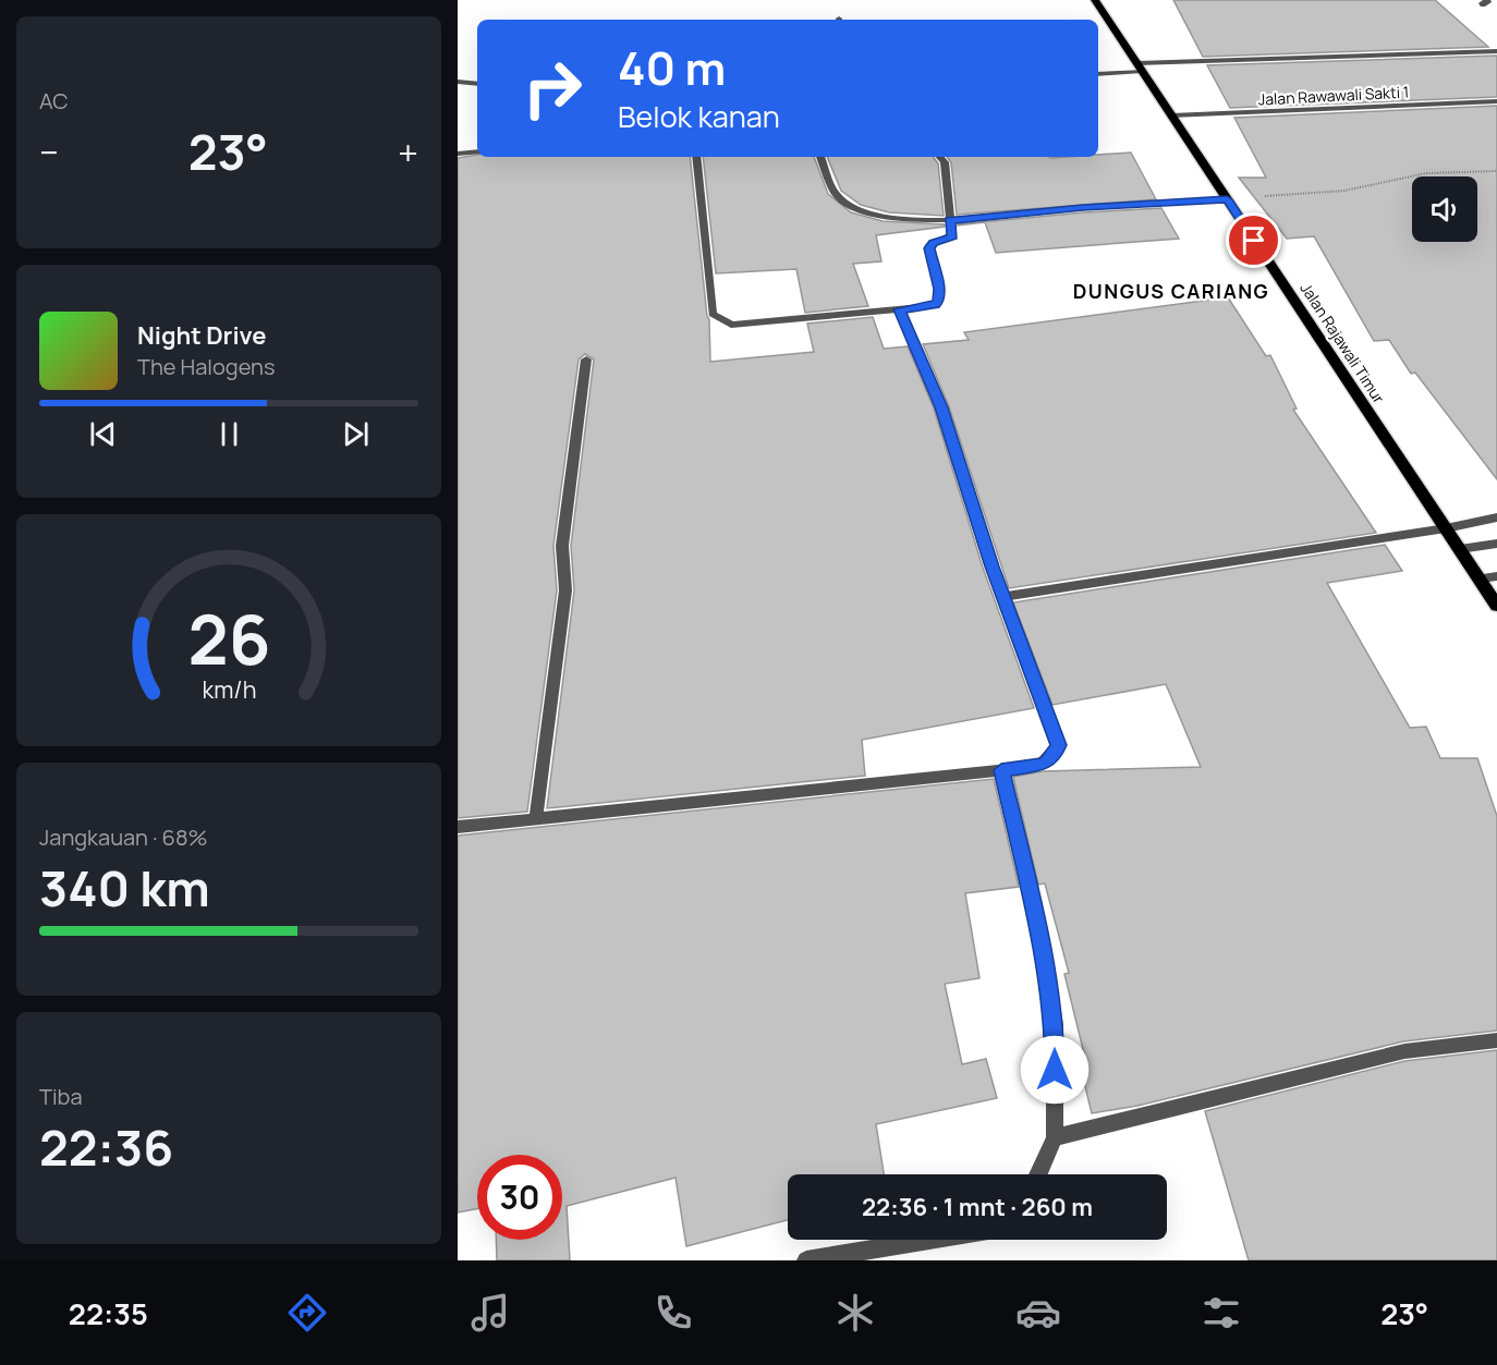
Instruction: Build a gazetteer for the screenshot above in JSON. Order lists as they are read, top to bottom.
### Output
{
  "streets": {
    "main road": ["Jalan Rajawali Timur"],
    "street": ["Jalan Rawawali Sakti 1"]
  },
  "crossings": [
    ["Jalan Rawawali Sakti 1", "Jalan Rajawali Timur"]
  ],
  "districts": ["DUNGUS CARIANG"],
  "page": {
    "tile": [
      "AC",
      ["Jangkauan · 68%", "340 km"],
      ["Tiba", "22:36"]
    ],
    "turn": ["40 m", "Belok kanan"],
    "heat": ["−", "23°", "+"],
    "song": ["Night Drive", "The Halogens"],
    "limit": "30",
    "trip": "22:36 · 1 mnt · 260 m",
    "tabs": ["22:35", "23°"],
    "gauge": ["26", "km/h"]
  }
}
